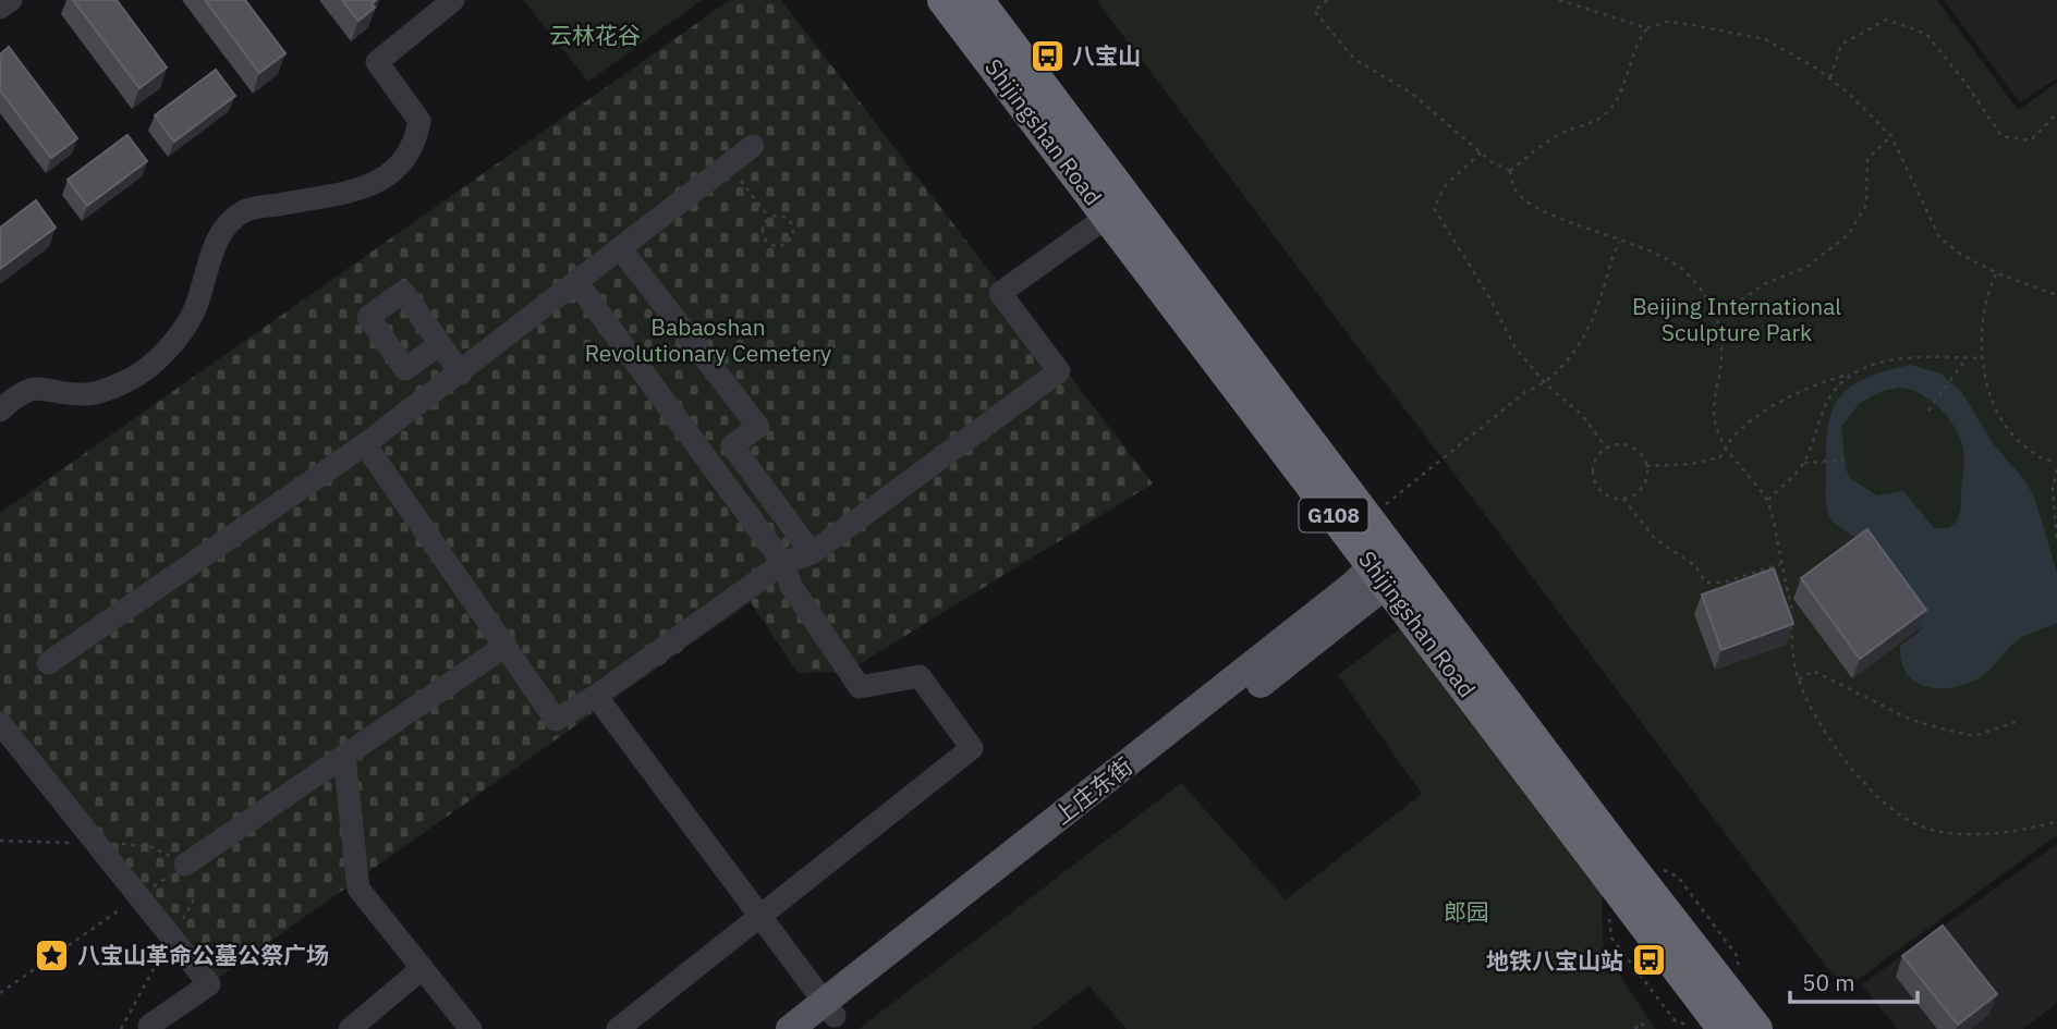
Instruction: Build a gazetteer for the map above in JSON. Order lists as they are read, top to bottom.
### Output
{
  "streets": {
    "highway": ["Shijingshan Road", "G108"],
    "main road": ["上庄东街"]
  },
  "crossings": [
    ["Shijingshan Road", "上庄东街"]
  ],
  "parks": [
    "云林花谷",
    "Beijing International Sculpture Park",
    "Babaoshan Revolutionary Cemetery",
    "郎园"
  ],
  "places": {
    "bus stop": ["八宝山", "地铁八宝山站"],
    "place": ["八宝山革命公墓公祭广场"]
  },
  "scale_bar": "50 m"
}
